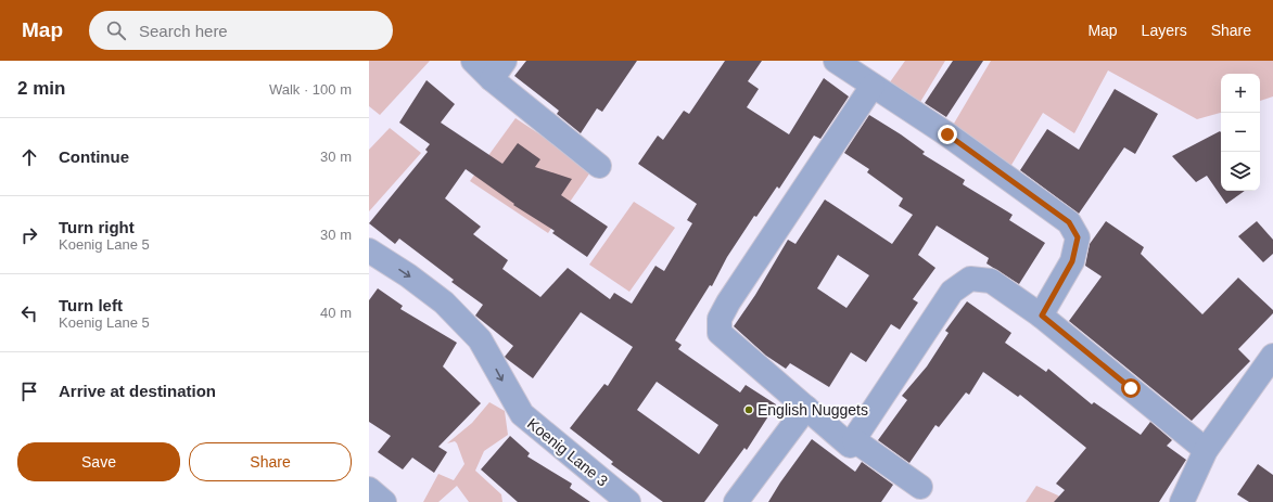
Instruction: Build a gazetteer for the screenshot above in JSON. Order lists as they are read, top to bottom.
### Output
{
  "streets": {
    "street": ["Koenig Lane 3"]
  },
  "places": ["English Nuggets"],
  "page": {
    "header": "Map",
    "search": "Search here",
    "nav": ["Map", "Layers", "Share"],
    "heading": ["2 min", "Walk · 100 m"],
    "map_buttons": ["+", "−"],
    "list": [
      ["Continue", "30 m"],
      ["Turn right", "Koenig Lane 5", "30 m"],
      ["Turn left", "Koenig Lane 5", "40 m"],
      "Arrive at destination"
    ],
    "buttons": ["Save", "Share"]
  }
}
